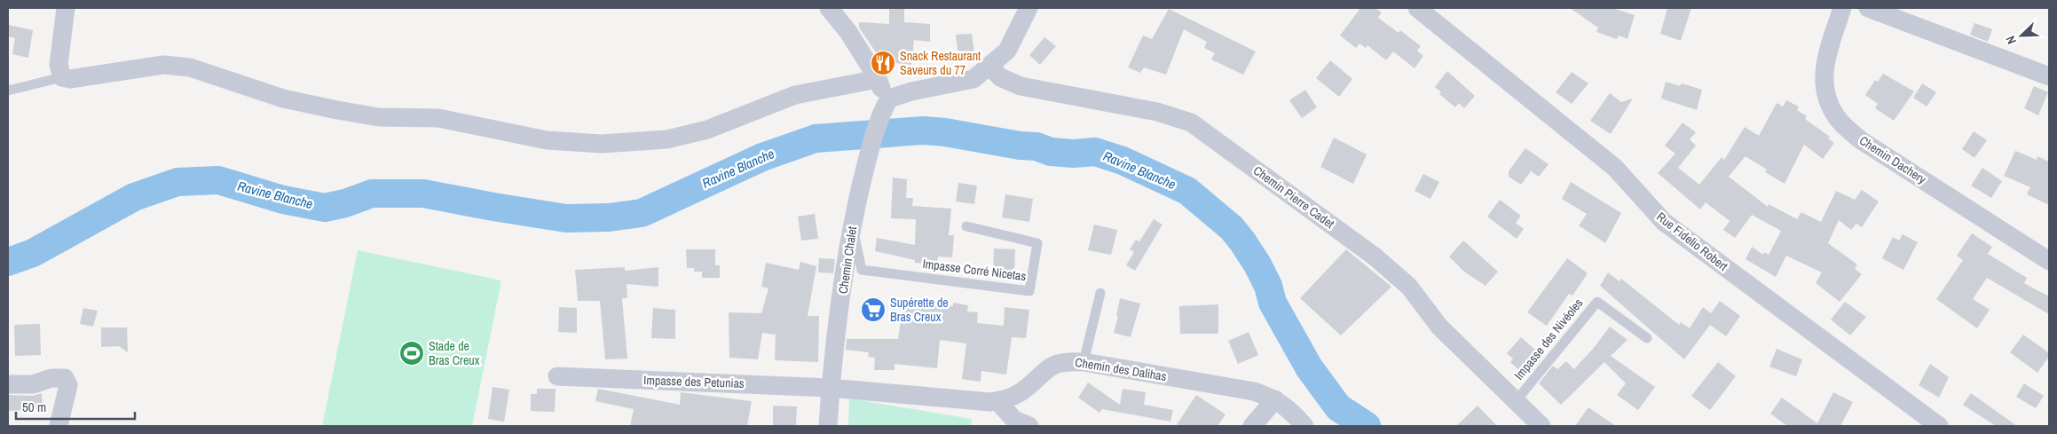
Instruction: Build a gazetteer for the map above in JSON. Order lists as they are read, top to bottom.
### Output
{
  "streets": {
    "street": [
      "Chemin Dachery",
      "Chemin Pierre Cadet",
      "Rue Fidelio Robert",
      "Chemin Chalet",
      "Chemin des Dalihas",
      "Impasse des Petunias"
    ],
    "lane": ["Impasse Corré Nicetas", "Impasse des Nivéoles"]
  },
  "crossings": [
    ["Chemin Pierre Cadet", "Impasse des Nivéoles"],
    ["Chemin Chalet", "Impasse Corré Nicetas"],
    ["Chemin Chalet", "Chemin des Dalihas"],
    ["Chemin Chalet", "Impasse des Petunias"],
    ["Chemin des Dalihas", "Impasse des Petunias"]
  ],
  "water": ["Ravine Blanche"],
  "places": {
    "restaurant": ["Snack Restaurant Saveurs du 77"],
    "supermarket": ["Supérette de Bras Creux"],
    "sports": ["Stade de Bras Creux"]
  },
  "scale_bar": "50 m",
  "north": "bottom left"
}
